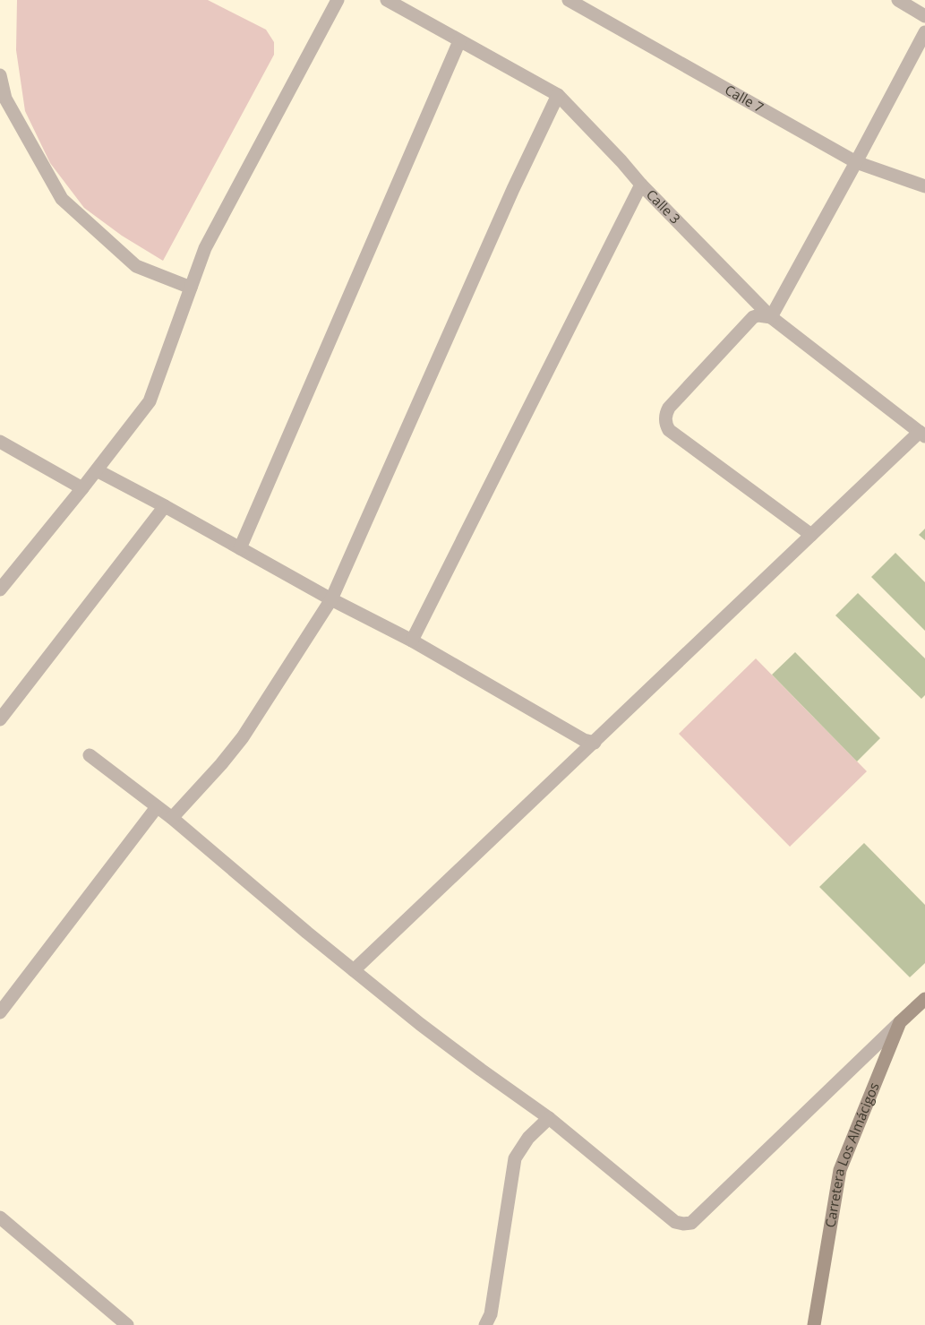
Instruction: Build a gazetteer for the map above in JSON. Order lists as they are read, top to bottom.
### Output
{
  "streets": {
    "street": ["Calle 7", "Calle 3", "Carretera Los Almácigos"]
  }
}
